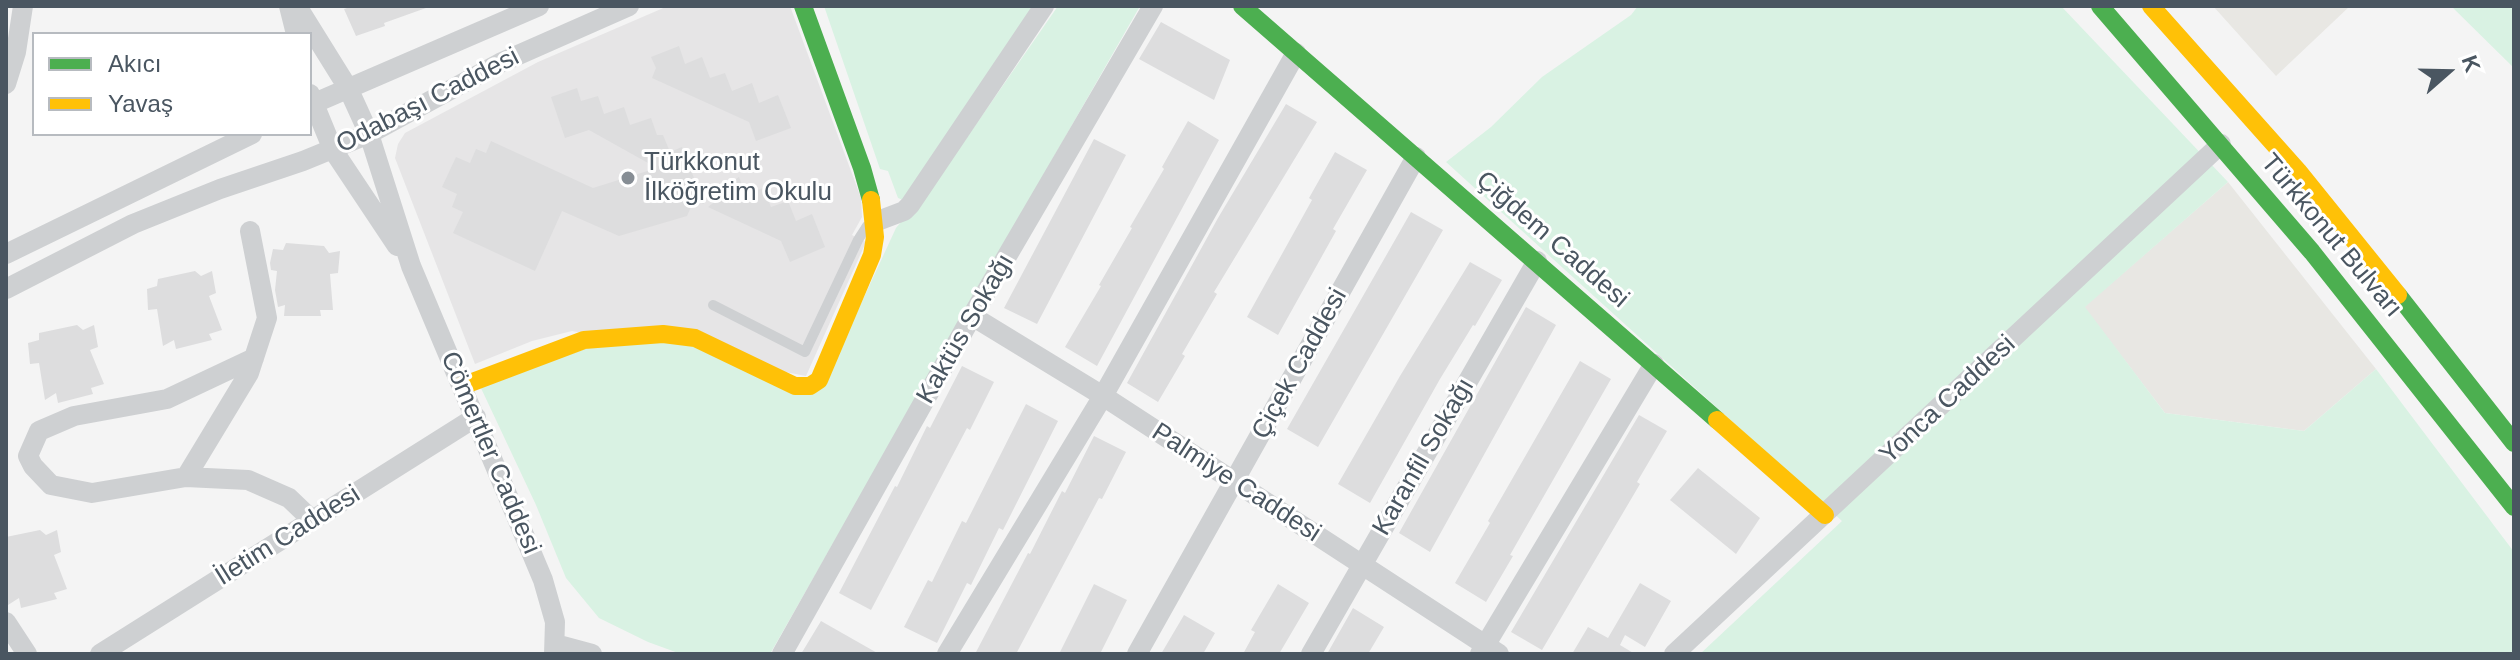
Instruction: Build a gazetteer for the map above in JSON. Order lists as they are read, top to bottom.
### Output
{
  "streets": {
    "street": [
      "Odabaşı Caddesi",
      "Türkkonut Bulvarı",
      "Çiğdem Caddesi",
      "Kaktüs Sokağı",
      "Çiçek Caddesi",
      "Yonca Caddesi",
      "Cömertler Caddesi",
      "Karanfil Sokağı",
      "Palmiye Caddesi",
      "İletim Caddesi"
    ]
  },
  "crossings": [
    ["Odabaşı Caddesi", "Cömertler Caddesi"],
    ["Türkkonut Bulvarı", "Yonca Caddesi"],
    ["Çiğdem Caddesi", "Çiçek Caddesi"],
    ["Çiğdem Caddesi", "Yonca Caddesi"],
    ["Çiğdem Caddesi", "Karanfil Sokağı"],
    ["Kaktüs Sokağı", "Palmiye Caddesi"],
    ["Çiçek Caddesi", "Palmiye Caddesi"],
    ["Cömertler Caddesi", "İletim Caddesi"],
    ["Karanfil Sokağı", "Palmiye Caddesi"]
  ],
  "places": ["Türkkonut İlköğretim Okulu"],
  "legend": ["Akıcı", "Yavaş"],
  "north": "right"
}
